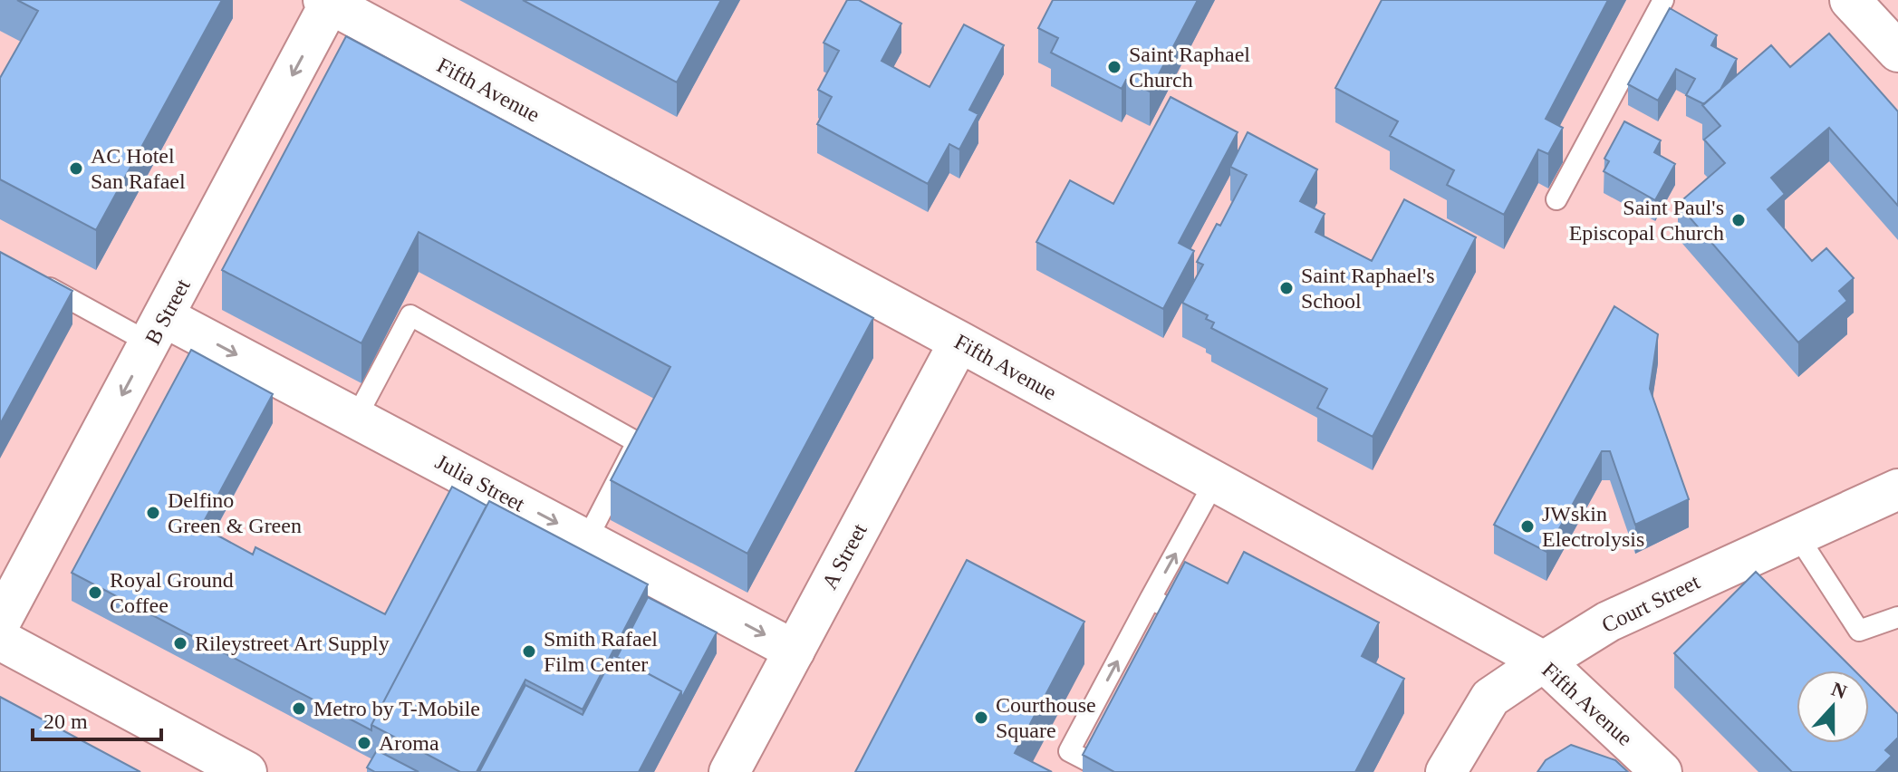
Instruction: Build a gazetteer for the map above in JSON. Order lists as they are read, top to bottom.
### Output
{
  "streets": {
    "street": [
      "Fifth Avenue",
      "B Street",
      "Julia Street",
      "A Street",
      "Court Street"
    ]
  },
  "crossings": [
    ["Fifth Avenue", "B Street"],
    ["Fifth Avenue", "A Street"],
    ["Fifth Avenue", "Court Street"],
    ["B Street", "Julia Street"],
    ["Julia Street", "A Street"]
  ],
  "one_way": ["B Street", "Julia Street"],
  "places": [
    "Saint Raphael Church",
    "AC Hotel San Rafael",
    "Saint Paul's Episcopal Church",
    "Saint Raphael's School",
    "Delfino Green & Green",
    "JWskin Electrolysis",
    "Royal Ground Coffee",
    "Rileystreet Art Supply",
    "Smith Rafael Film Center",
    "Metro by T-Mobile",
    "Courthouse Square",
    "Aroma"
  ],
  "scale_bar": "20 m",
  "north": "top"
}
